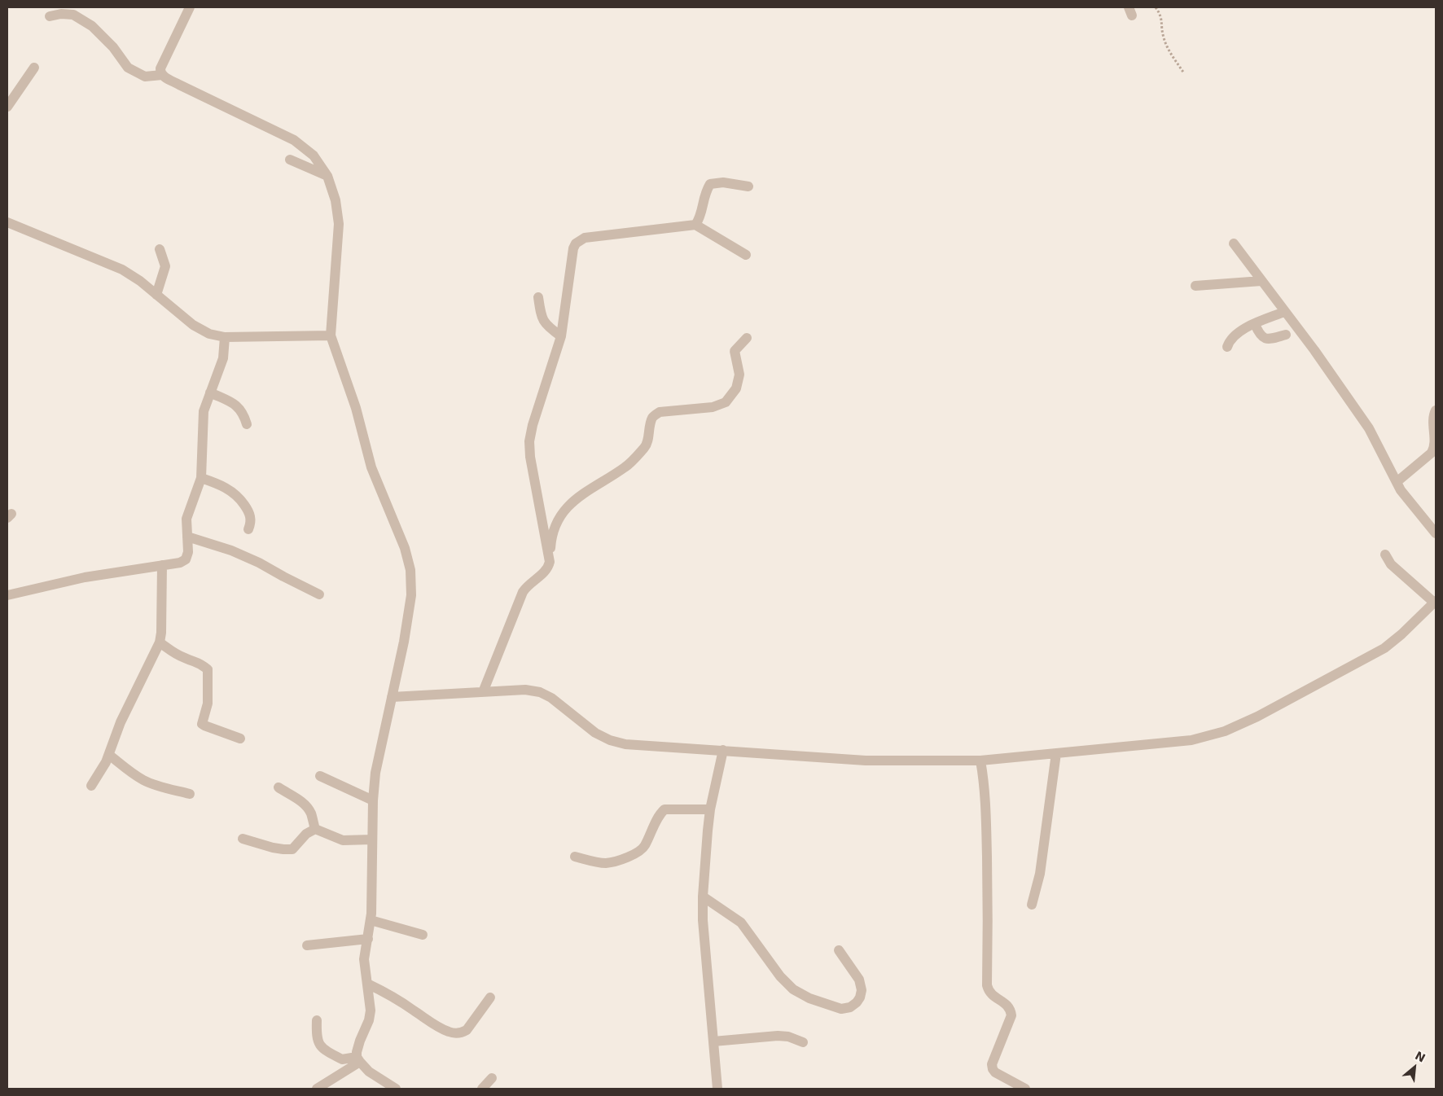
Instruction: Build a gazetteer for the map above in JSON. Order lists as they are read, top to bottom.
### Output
{
  "north": "top right"
}
